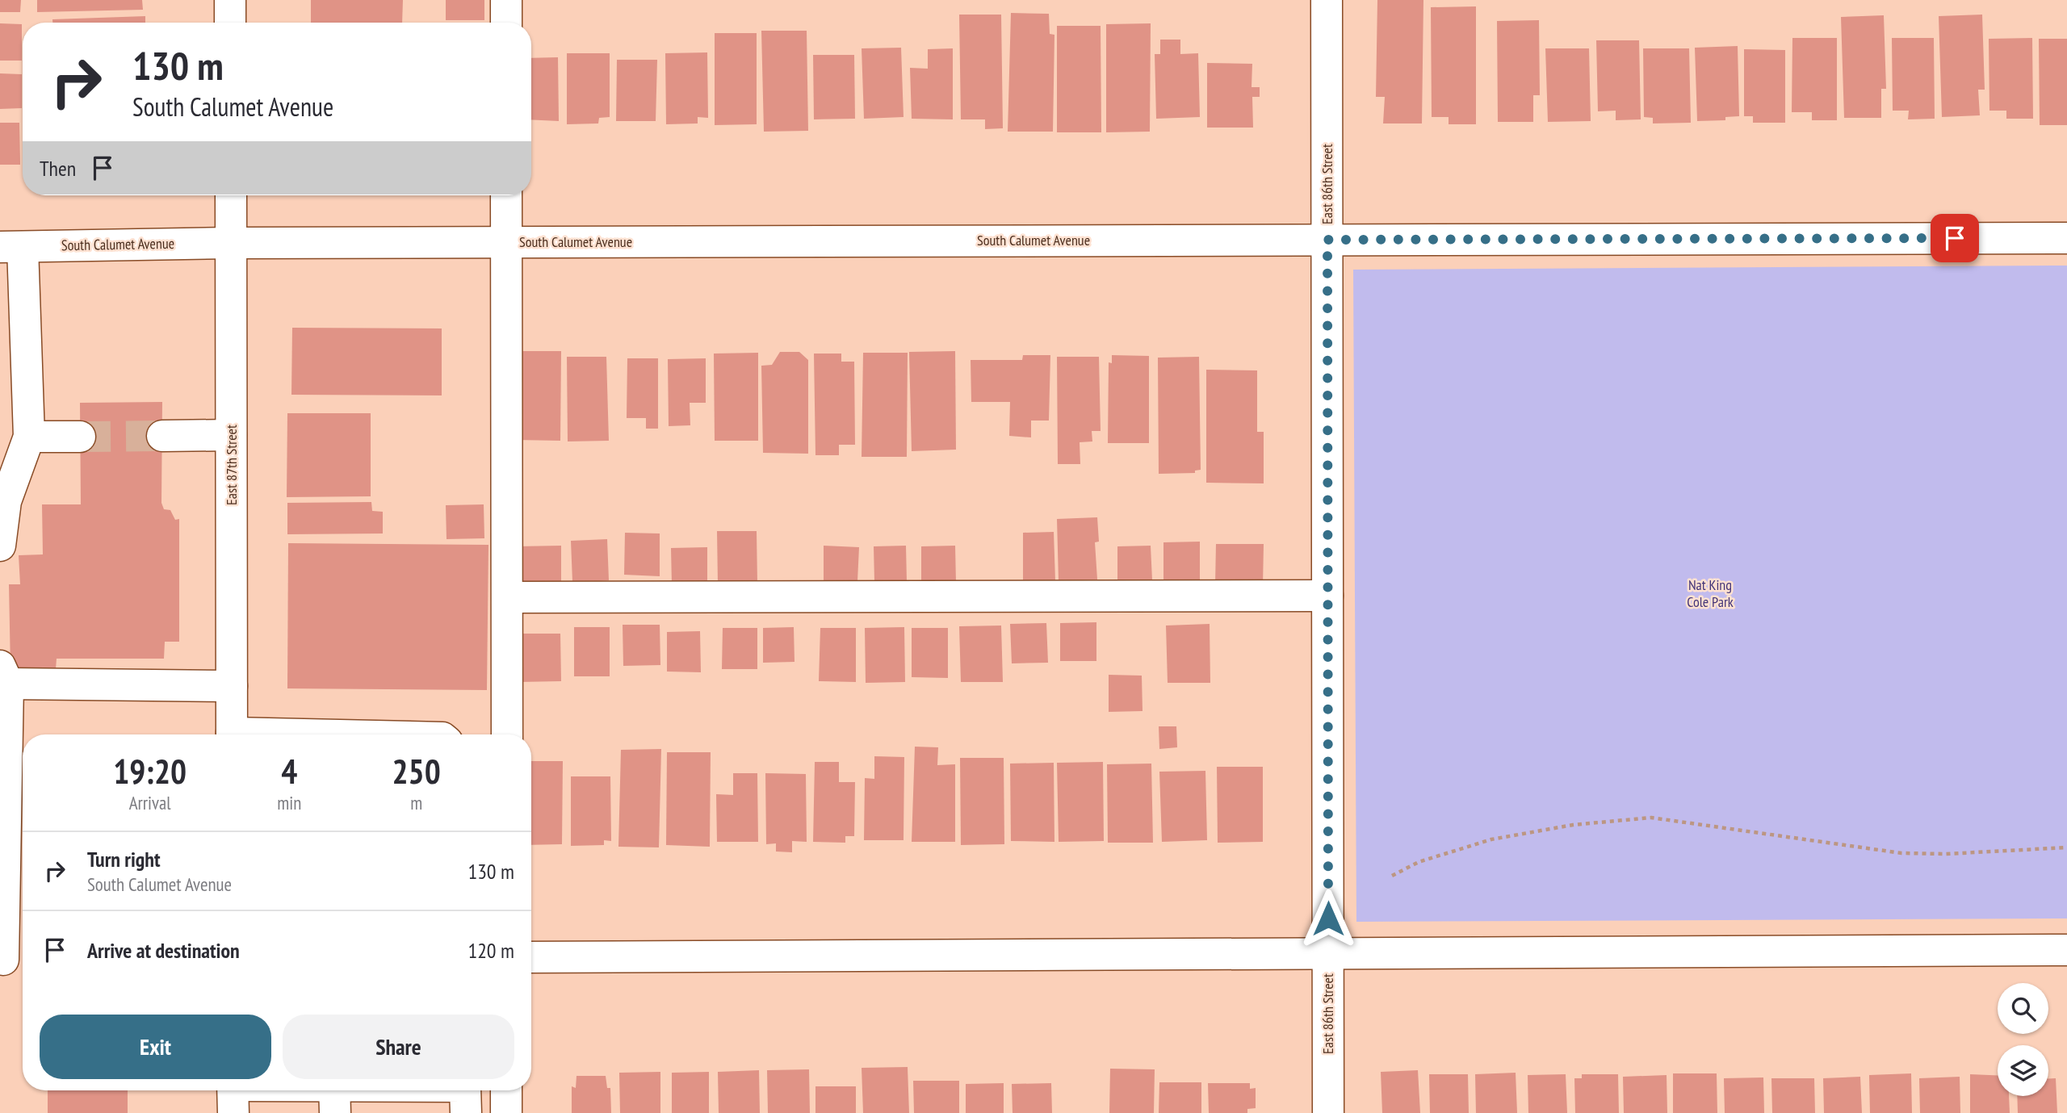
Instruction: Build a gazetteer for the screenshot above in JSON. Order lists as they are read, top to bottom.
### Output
{
  "streets": {
    "street": ["East 86th Street", "South Calumet Avenue", "East 87th Street"]
  },
  "crossings": [
    ["East 86th Street", "South Calumet Avenue"],
    ["South Calumet Avenue", "East 87th Street"]
  ],
  "parks": ["Nat King Cole Park"],
  "page": {
    "turn": ["130 m", "South Calumet Avenue"],
    "then": "Then",
    "eta": [
      "19:20",
      "Arrival",
      "4",
      "min",
      "250",
      "m"
    ],
    "list": [
      {
        "name": "Turn right",
        "note": "South Calumet Avenue",
        "value": "130 m"
      },
      {
        "name": "Arrive at destination",
        "value": "120 m"
      }
    ],
    "buttons": ["Exit", "Share"]
  }
}
